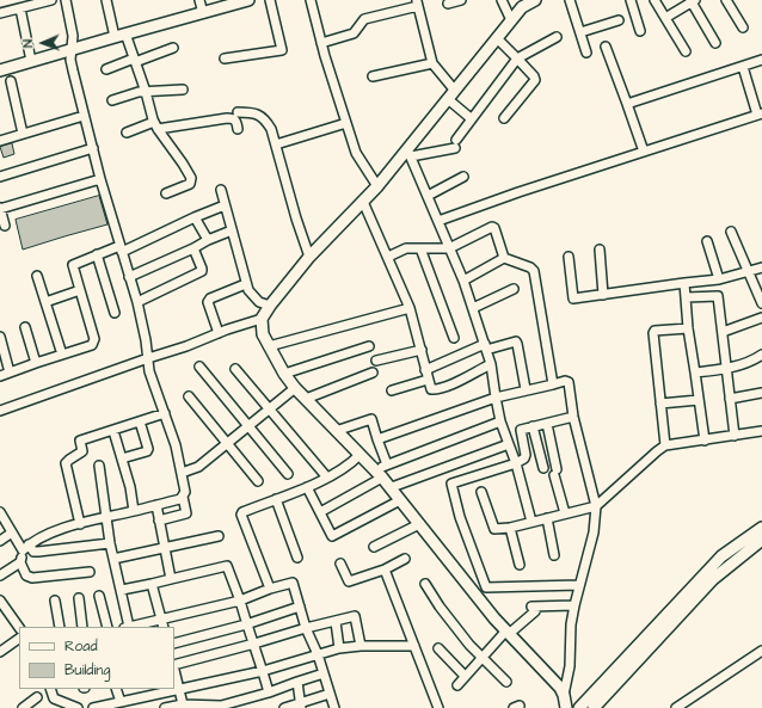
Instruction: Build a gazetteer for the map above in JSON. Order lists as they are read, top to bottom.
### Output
{
  "legend": ["Road", "Building"],
  "north": "left"
}
